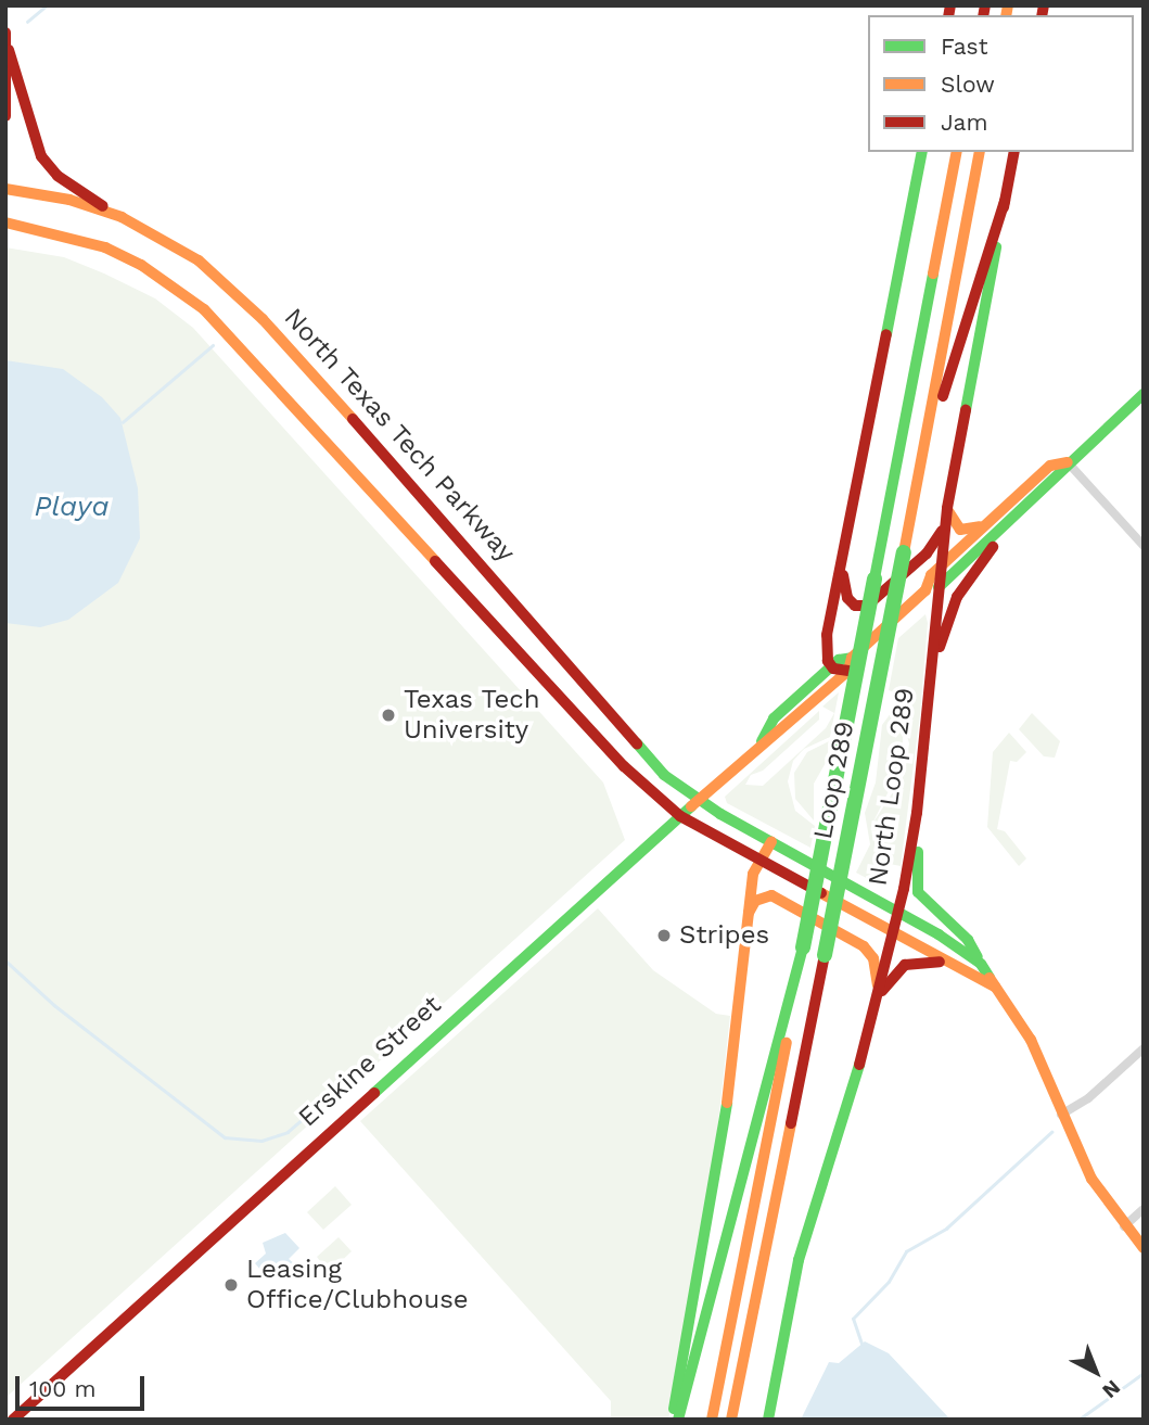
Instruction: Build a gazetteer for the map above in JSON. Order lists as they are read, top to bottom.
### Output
{
  "streets": {
    "main road": [
      "North Texas Tech Parkway",
      "Loop 289",
      "North Loop 289",
      "Erskine Street"
    ]
  },
  "crossings": [
    ["North Texas Tech Parkway", "North Loop 289"],
    ["North Texas Tech Parkway", "Erskine Street"],
    ["North Loop 289", "Erskine Street"]
  ],
  "water": ["Playa"],
  "places": ["Texas Tech University", "Stripes", "Leasing Office/Clubhouse"],
  "legend": ["Fast", "Slow", "Jam"],
  "scale_bar": "100 m",
  "north": "bottom right"
}
